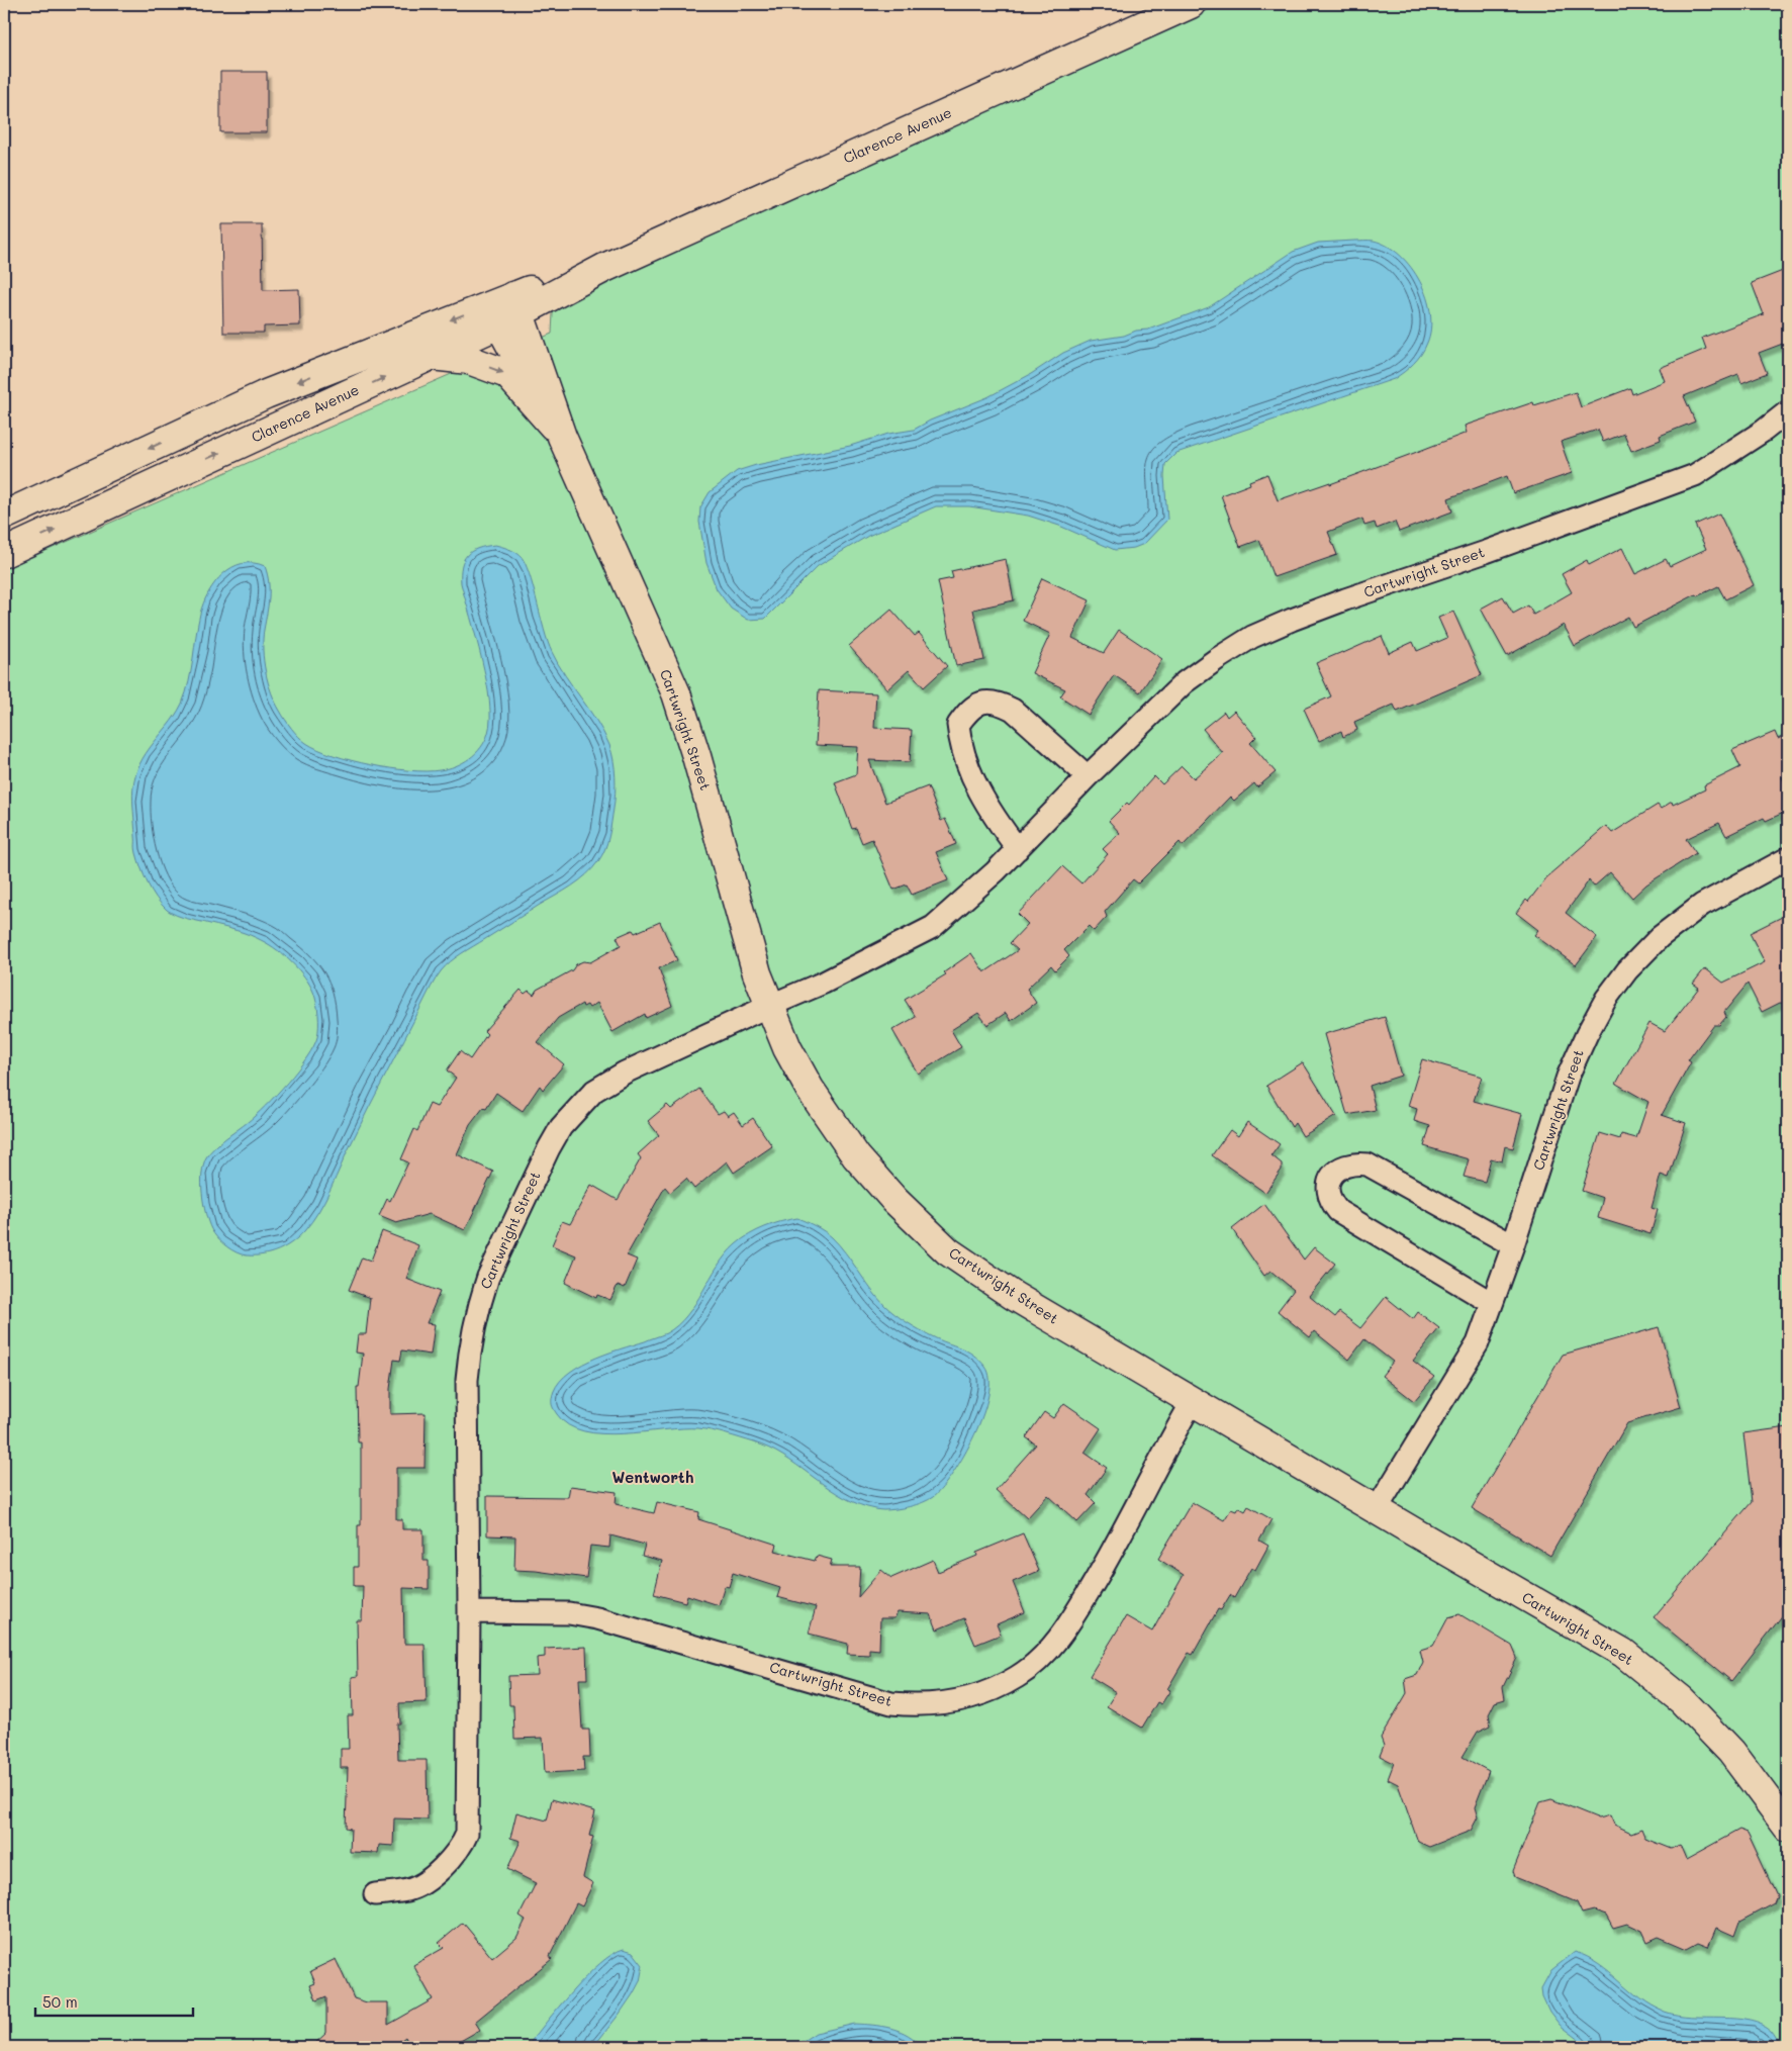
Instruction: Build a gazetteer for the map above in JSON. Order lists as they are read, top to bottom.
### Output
{
  "streets": {
    "street": ["Clarence Avenue", "Cartwright Street"]
  },
  "crossings": [
    ["Clarence Avenue", "Cartwright Street"]
  ],
  "districts": ["Wentworth"],
  "scale_bar": "50 m"
}
